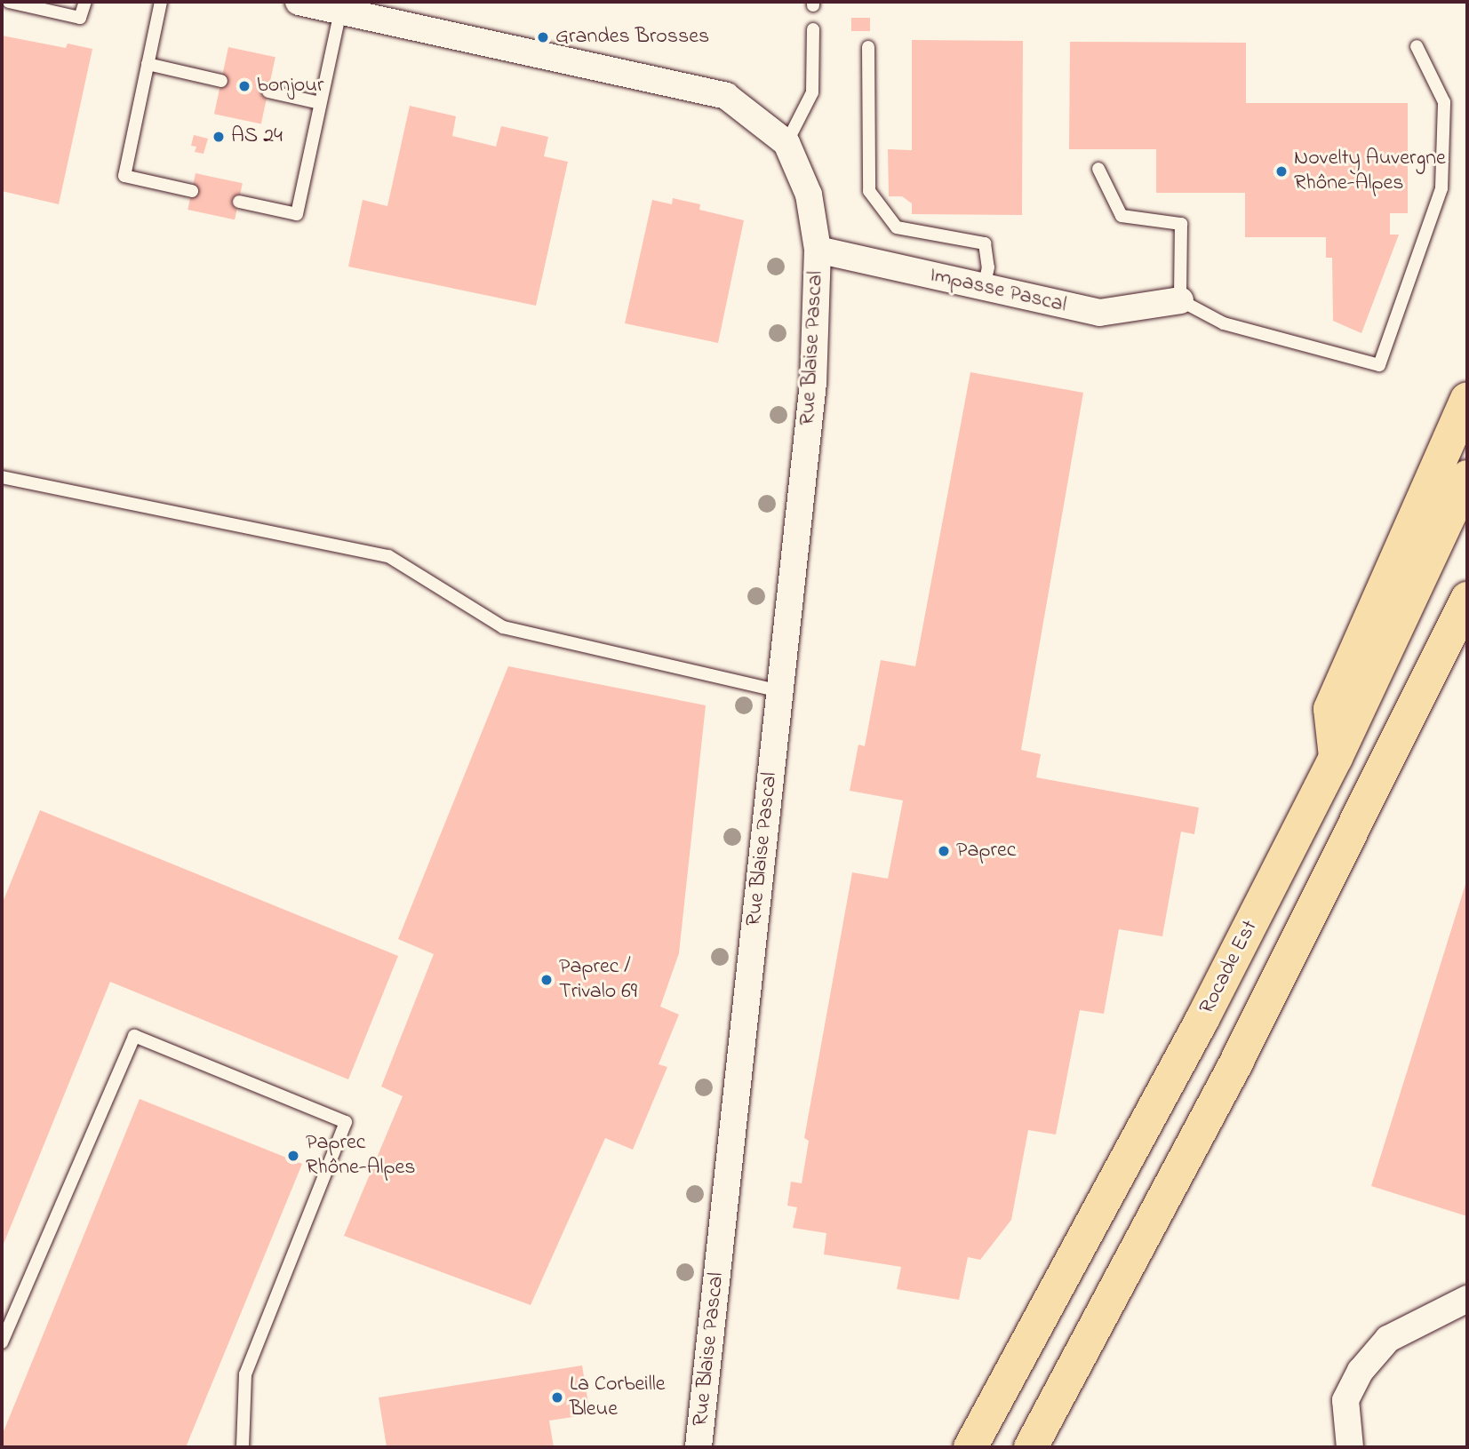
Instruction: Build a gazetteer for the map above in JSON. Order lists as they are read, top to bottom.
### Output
{
  "streets": {
    "highway": ["Rocade Est"],
    "street": ["Impasse Pascal", "Rue Blaise Pascal"]
  },
  "crossings": [
    ["Impasse Pascal", "Rue Blaise Pascal"]
  ],
  "places": [
    "Grandes Brosses",
    "bonjour",
    "AS 24",
    "Novelty Auvergne Rhône-Alpes",
    "Paprec",
    "Paprec / Trivalo 69",
    "Paprec Rhône-Alpes",
    "La Corbeille Bleue"
  ]
}
